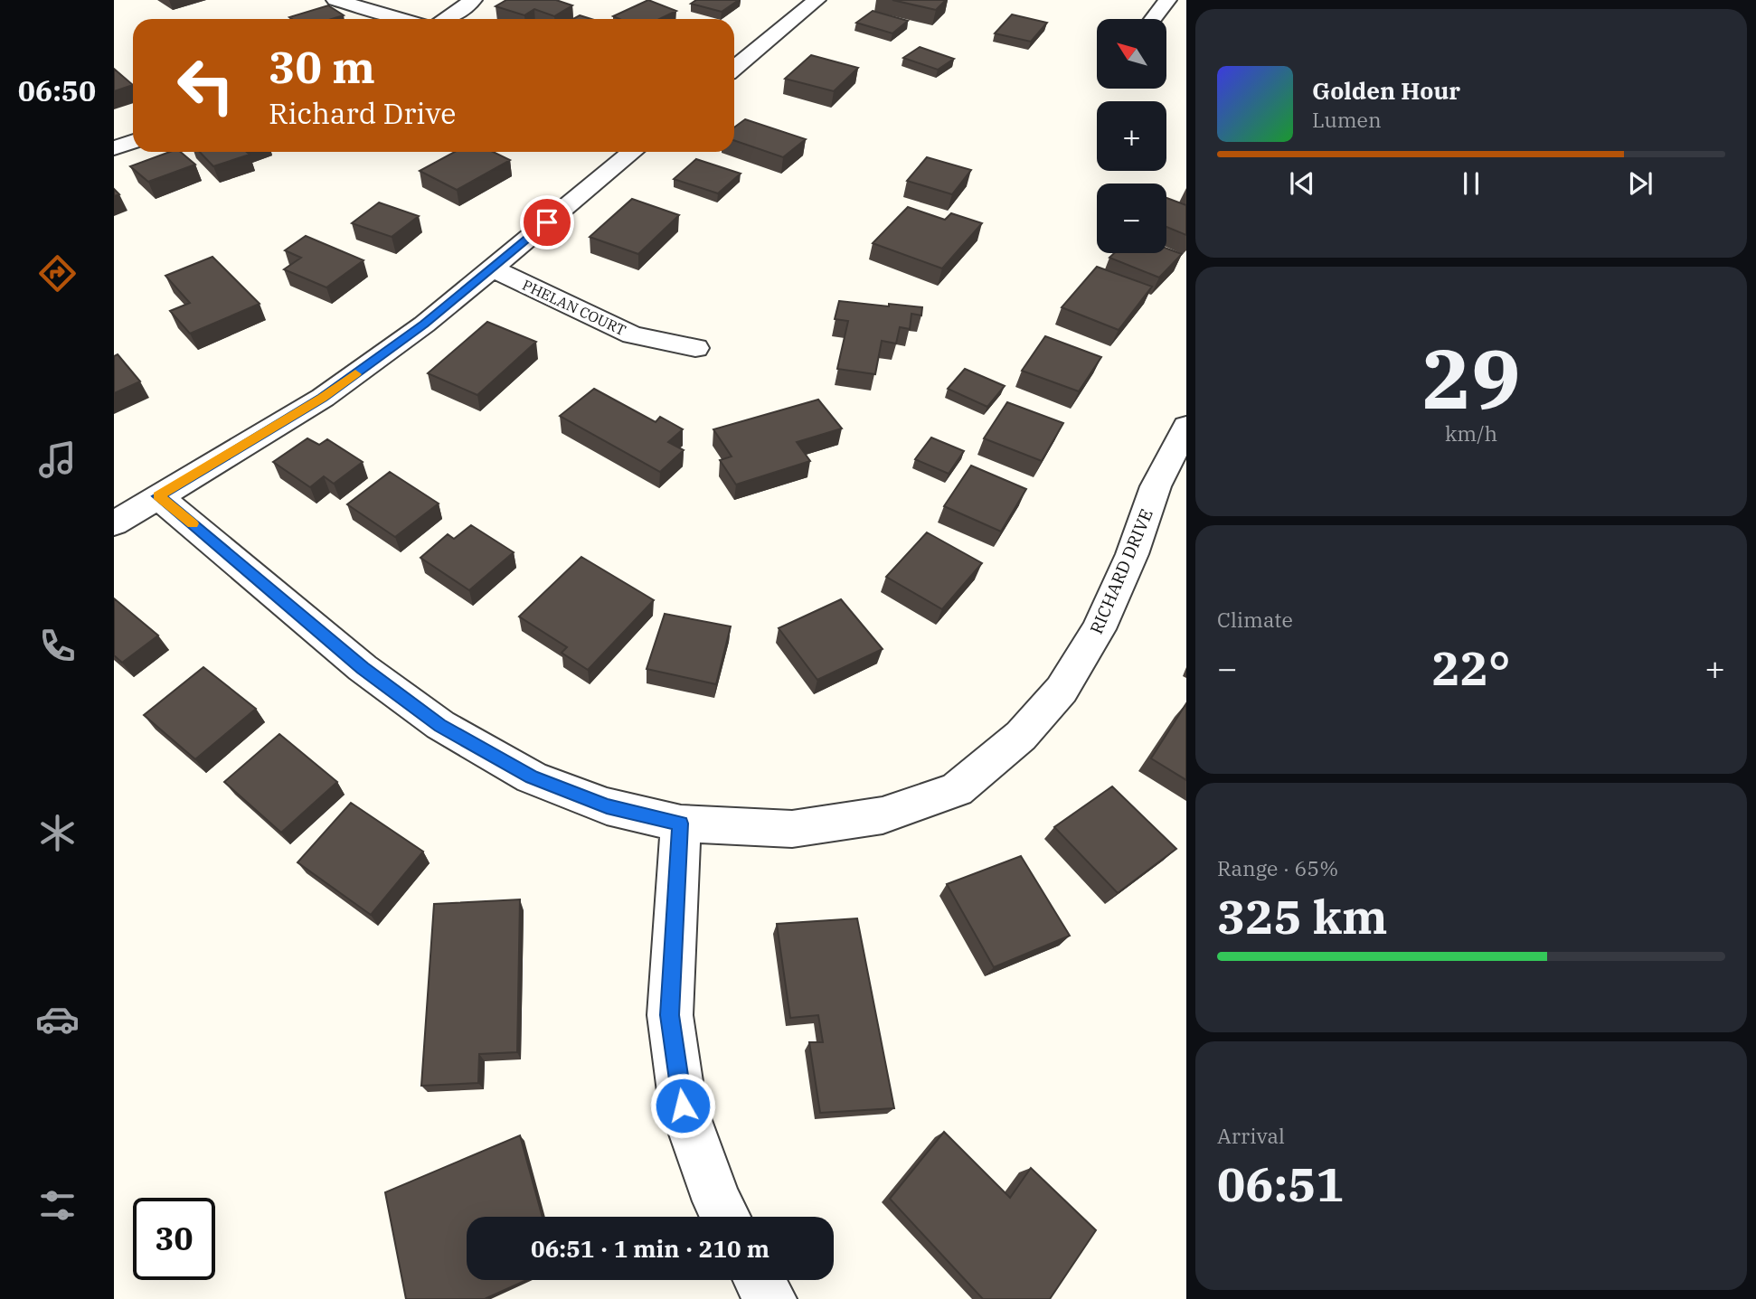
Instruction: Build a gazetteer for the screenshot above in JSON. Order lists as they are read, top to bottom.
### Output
{
  "streets": {
    "street": ["PHELAN COURT", "RICHARD DRIVE"]
  },
  "north": "top left",
  "page": {
    "tabs": "06:50",
    "map_buttons": ["+", "−"],
    "turn": ["30 m", "Richard Drive"],
    "song": ["Golden Hour", "Lumen"],
    "tile": [
      ["29", "km/h"],
      "Climate",
      ["Range · 65%", "325 km"],
      ["Arrival", "06:51"]
    ],
    "heat": ["−", "22°", "+"],
    "limit": "30",
    "trip": "06:51 · 1 min · 210 m"
  }
}
